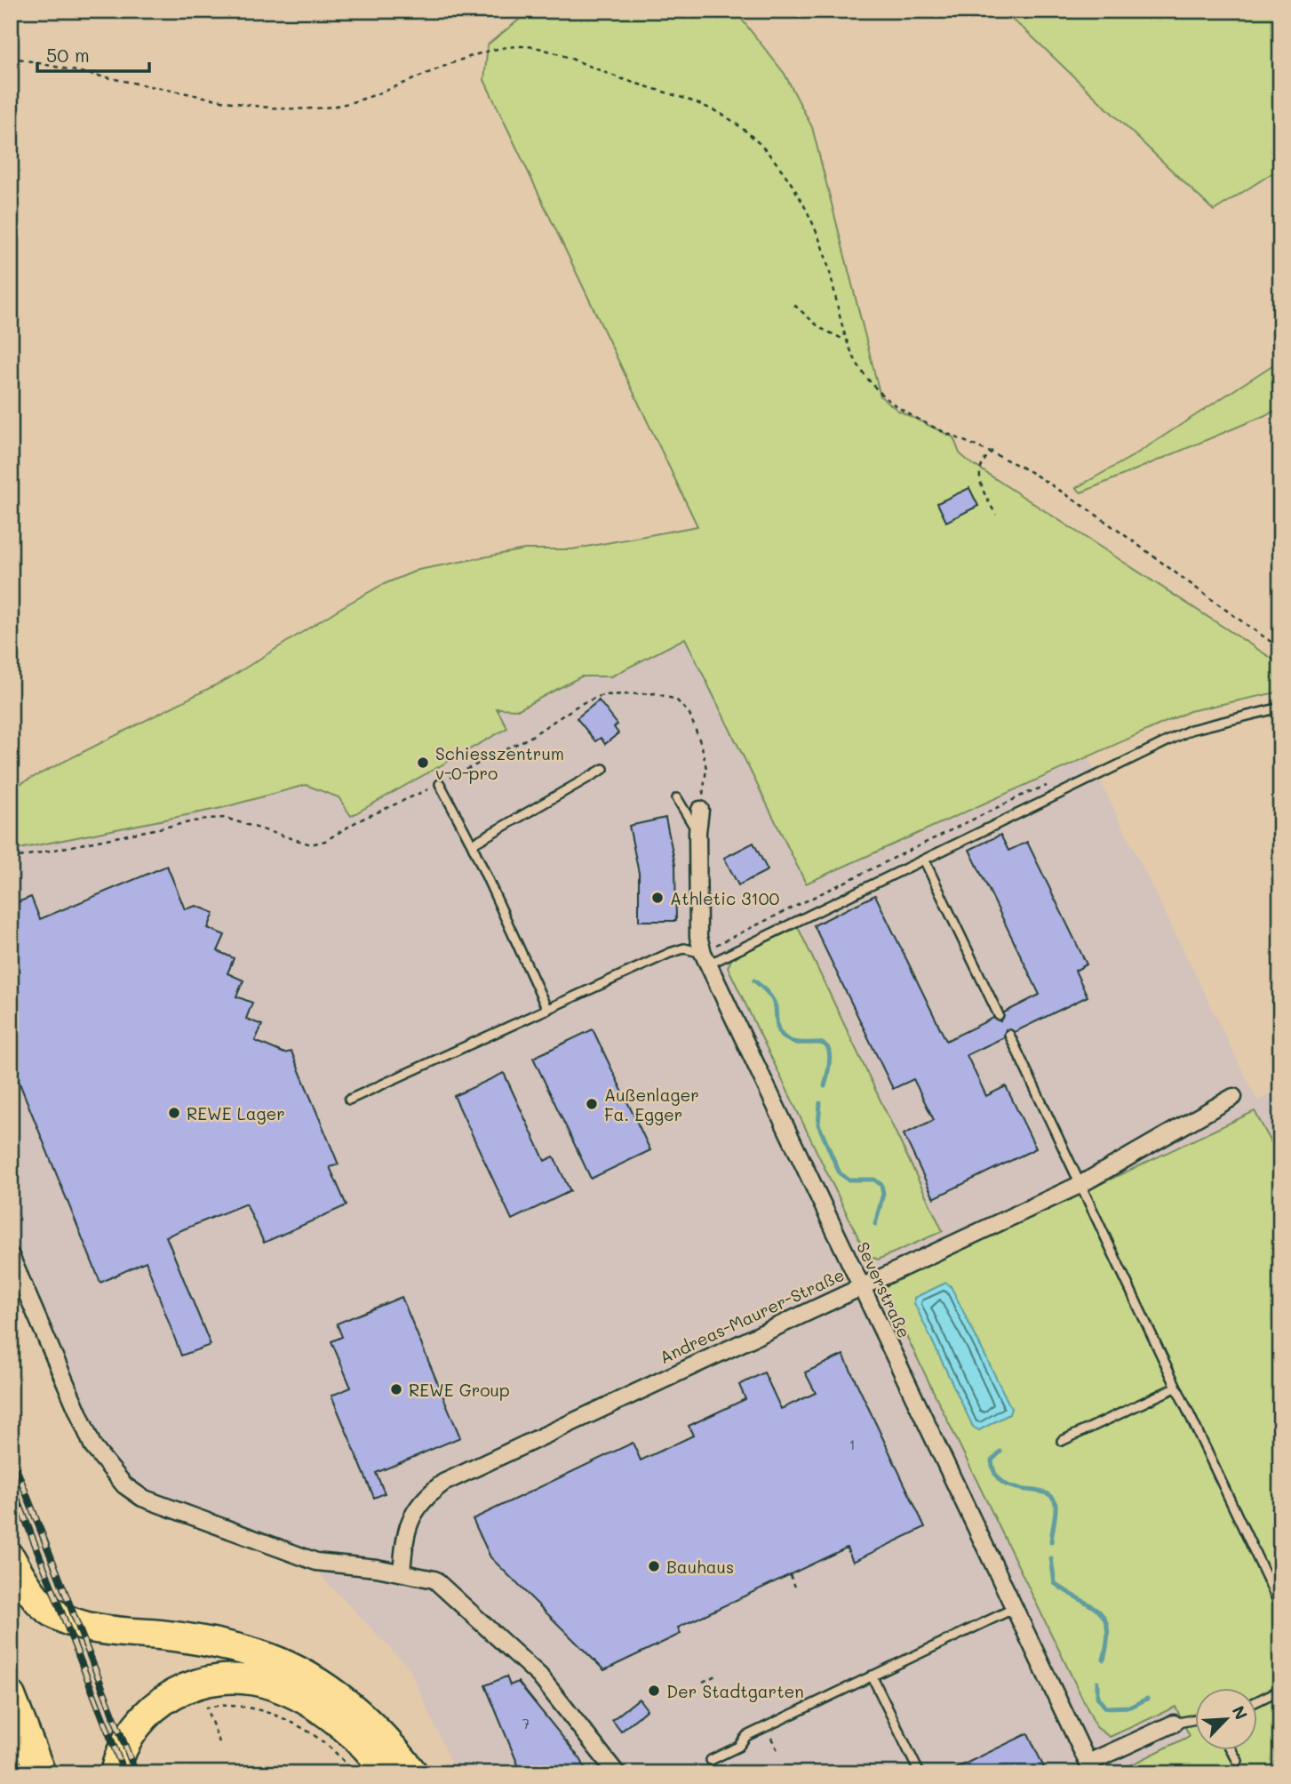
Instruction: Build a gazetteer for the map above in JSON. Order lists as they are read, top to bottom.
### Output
{
  "streets": {
    "street": ["Severstraße", "Andreas-Maurer-Straße"]
  },
  "crossings": [
    ["Severstraße", "Andreas-Maurer-Straße"]
  ],
  "places": [
    "Schiesszentrum v-0-pro",
    "Athletic 3100",
    "Außenlager Fa. Egger",
    "REWE Lager",
    "REWE Group",
    "Bauhaus",
    "Der Stadtgarten"
  ],
  "house_numbers": ["1", "7"],
  "scale_bar": "50 m",
  "north": "top right"
}
